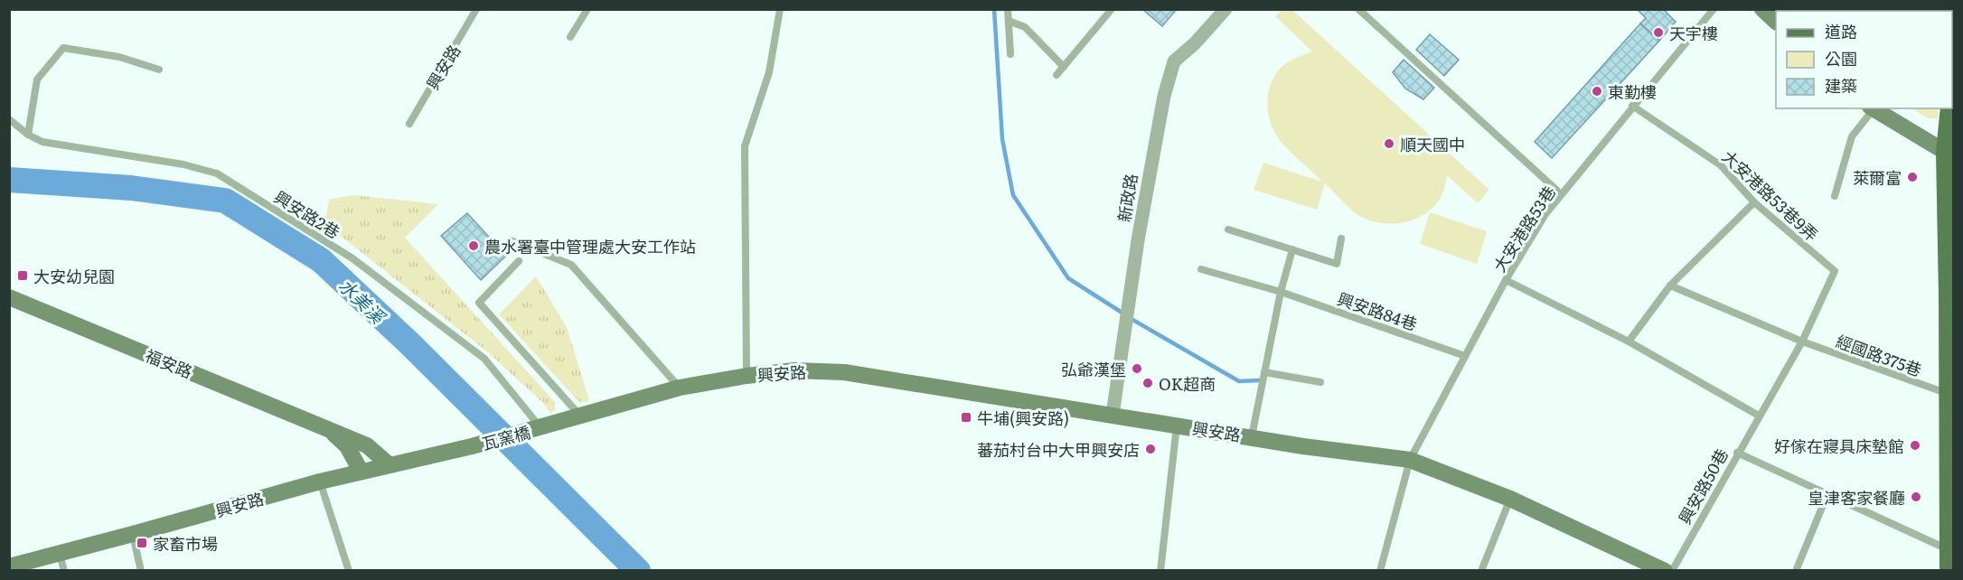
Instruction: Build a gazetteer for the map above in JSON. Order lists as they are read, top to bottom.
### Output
{
  "streets": {
    "street": [
      "興安路",
      "新政路",
      "福安路",
      "瓦窯橋"
    ],
    "lane": [
      "大安港路53巷9弄",
      "興安路2巷",
      "大安港路53巷",
      "興安路84巷",
      "經國路375巷",
      "興安路50巷"
    ]
  },
  "crossings": [
    ["興安路", "新政路"],
    ["興安路", "興安路2巷"],
    ["興安路", "大安港路53巷"],
    ["興安路", "福安路"],
    ["興安路", "瓦窯橋"],
    ["大安港路53巷9弄", "大安港路53巷"],
    ["大安港路53巷9弄", "經國路375巷"],
    ["大安港路53巷9弄", "興安路50巷"],
    ["興安路2巷", "瓦窯橋"],
    ["大安港路53巷", "興安路84巷"],
    ["經國路375巷", "興安路50巷"]
  ],
  "water": ["水美溪"],
  "places": {
    "other": [
      "天宇樓",
      "東勤樓",
      "順天國中",
      "萊爾富",
      "農水署臺中管理處大安工作站",
      "弘爺漢堡",
      "OK超商",
      "好傢在寢具床墊館",
      "蕃茄村台中大甲興安店",
      "皇津客家餐廳"
    ],
    "transit": ["大安幼兒園", "牛埔(興安路)", "家畜市場"]
  },
  "legend": ["道路", "公園", "建築"]
}
